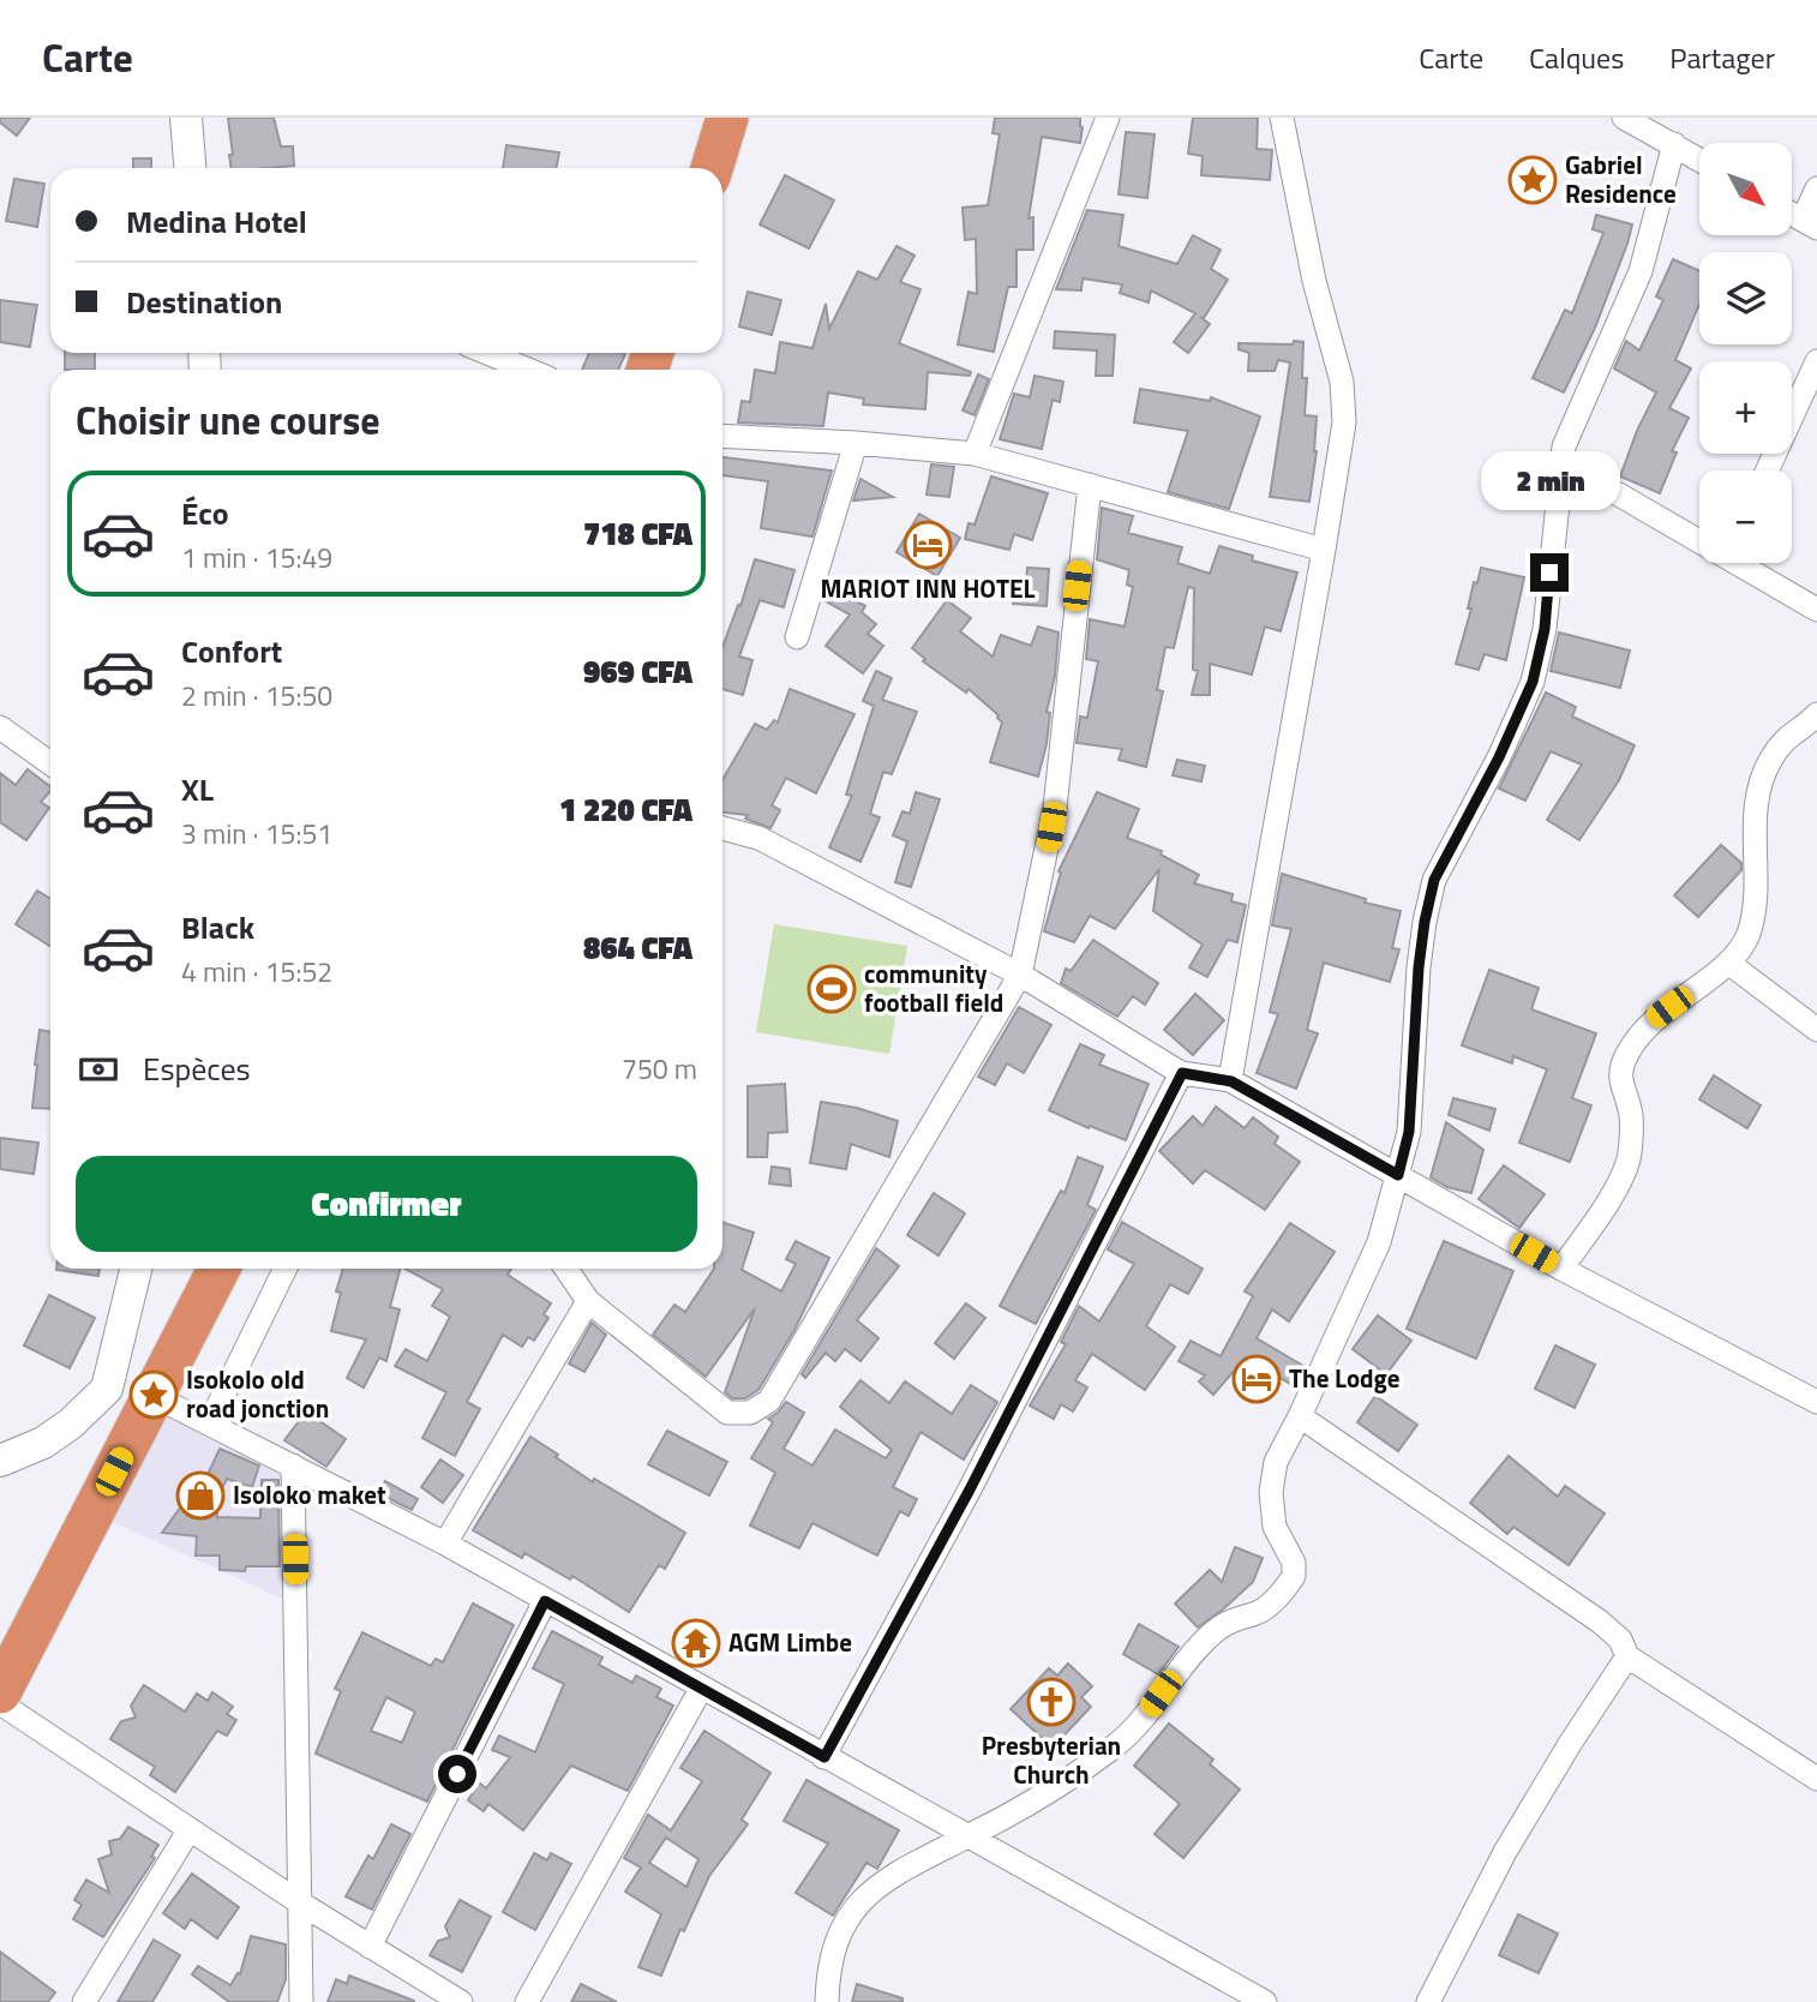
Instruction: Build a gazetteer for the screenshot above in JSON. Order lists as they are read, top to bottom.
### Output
{
  "places": {
    "place": ["Gabriel Residence", "Isokolo old road jonction"],
    "hotel": ["MARIOT INN HOTEL", "The Lodge"],
    "sports": ["community football field"],
    "shop": ["Isoloko maket"],
    "temple": ["AGM Limbe"],
    "church": ["Presbyterian Church"]
  },
  "north": "bottom right",
  "page": {
    "header": "Carte",
    "nav": ["Carte", "Calques", "Partager"],
    "map_buttons": ["+", "−"],
    "banner": ["Medina Hotel", "Destination"],
    "heading": "Choisir une course",
    "bubble": "2 min",
    "list": [
      {
        "name": "Éco",
        "note": "1 min · 15:49",
        "value": "718 CFA"
      },
      {
        "name": "Confort",
        "note": "2 min · 15:50",
        "value": "969 CFA"
      },
      {
        "name": "XL",
        "note": "3 min · 15:51",
        "value": "1 220 CFA"
      },
      {
        "name": "Black",
        "note": "4 min · 15:52",
        "value": "864 CFA"
      }
    ],
    "pay": ["Espèces", "750 m"],
    "buttons": "Confirmer"
  }
}
